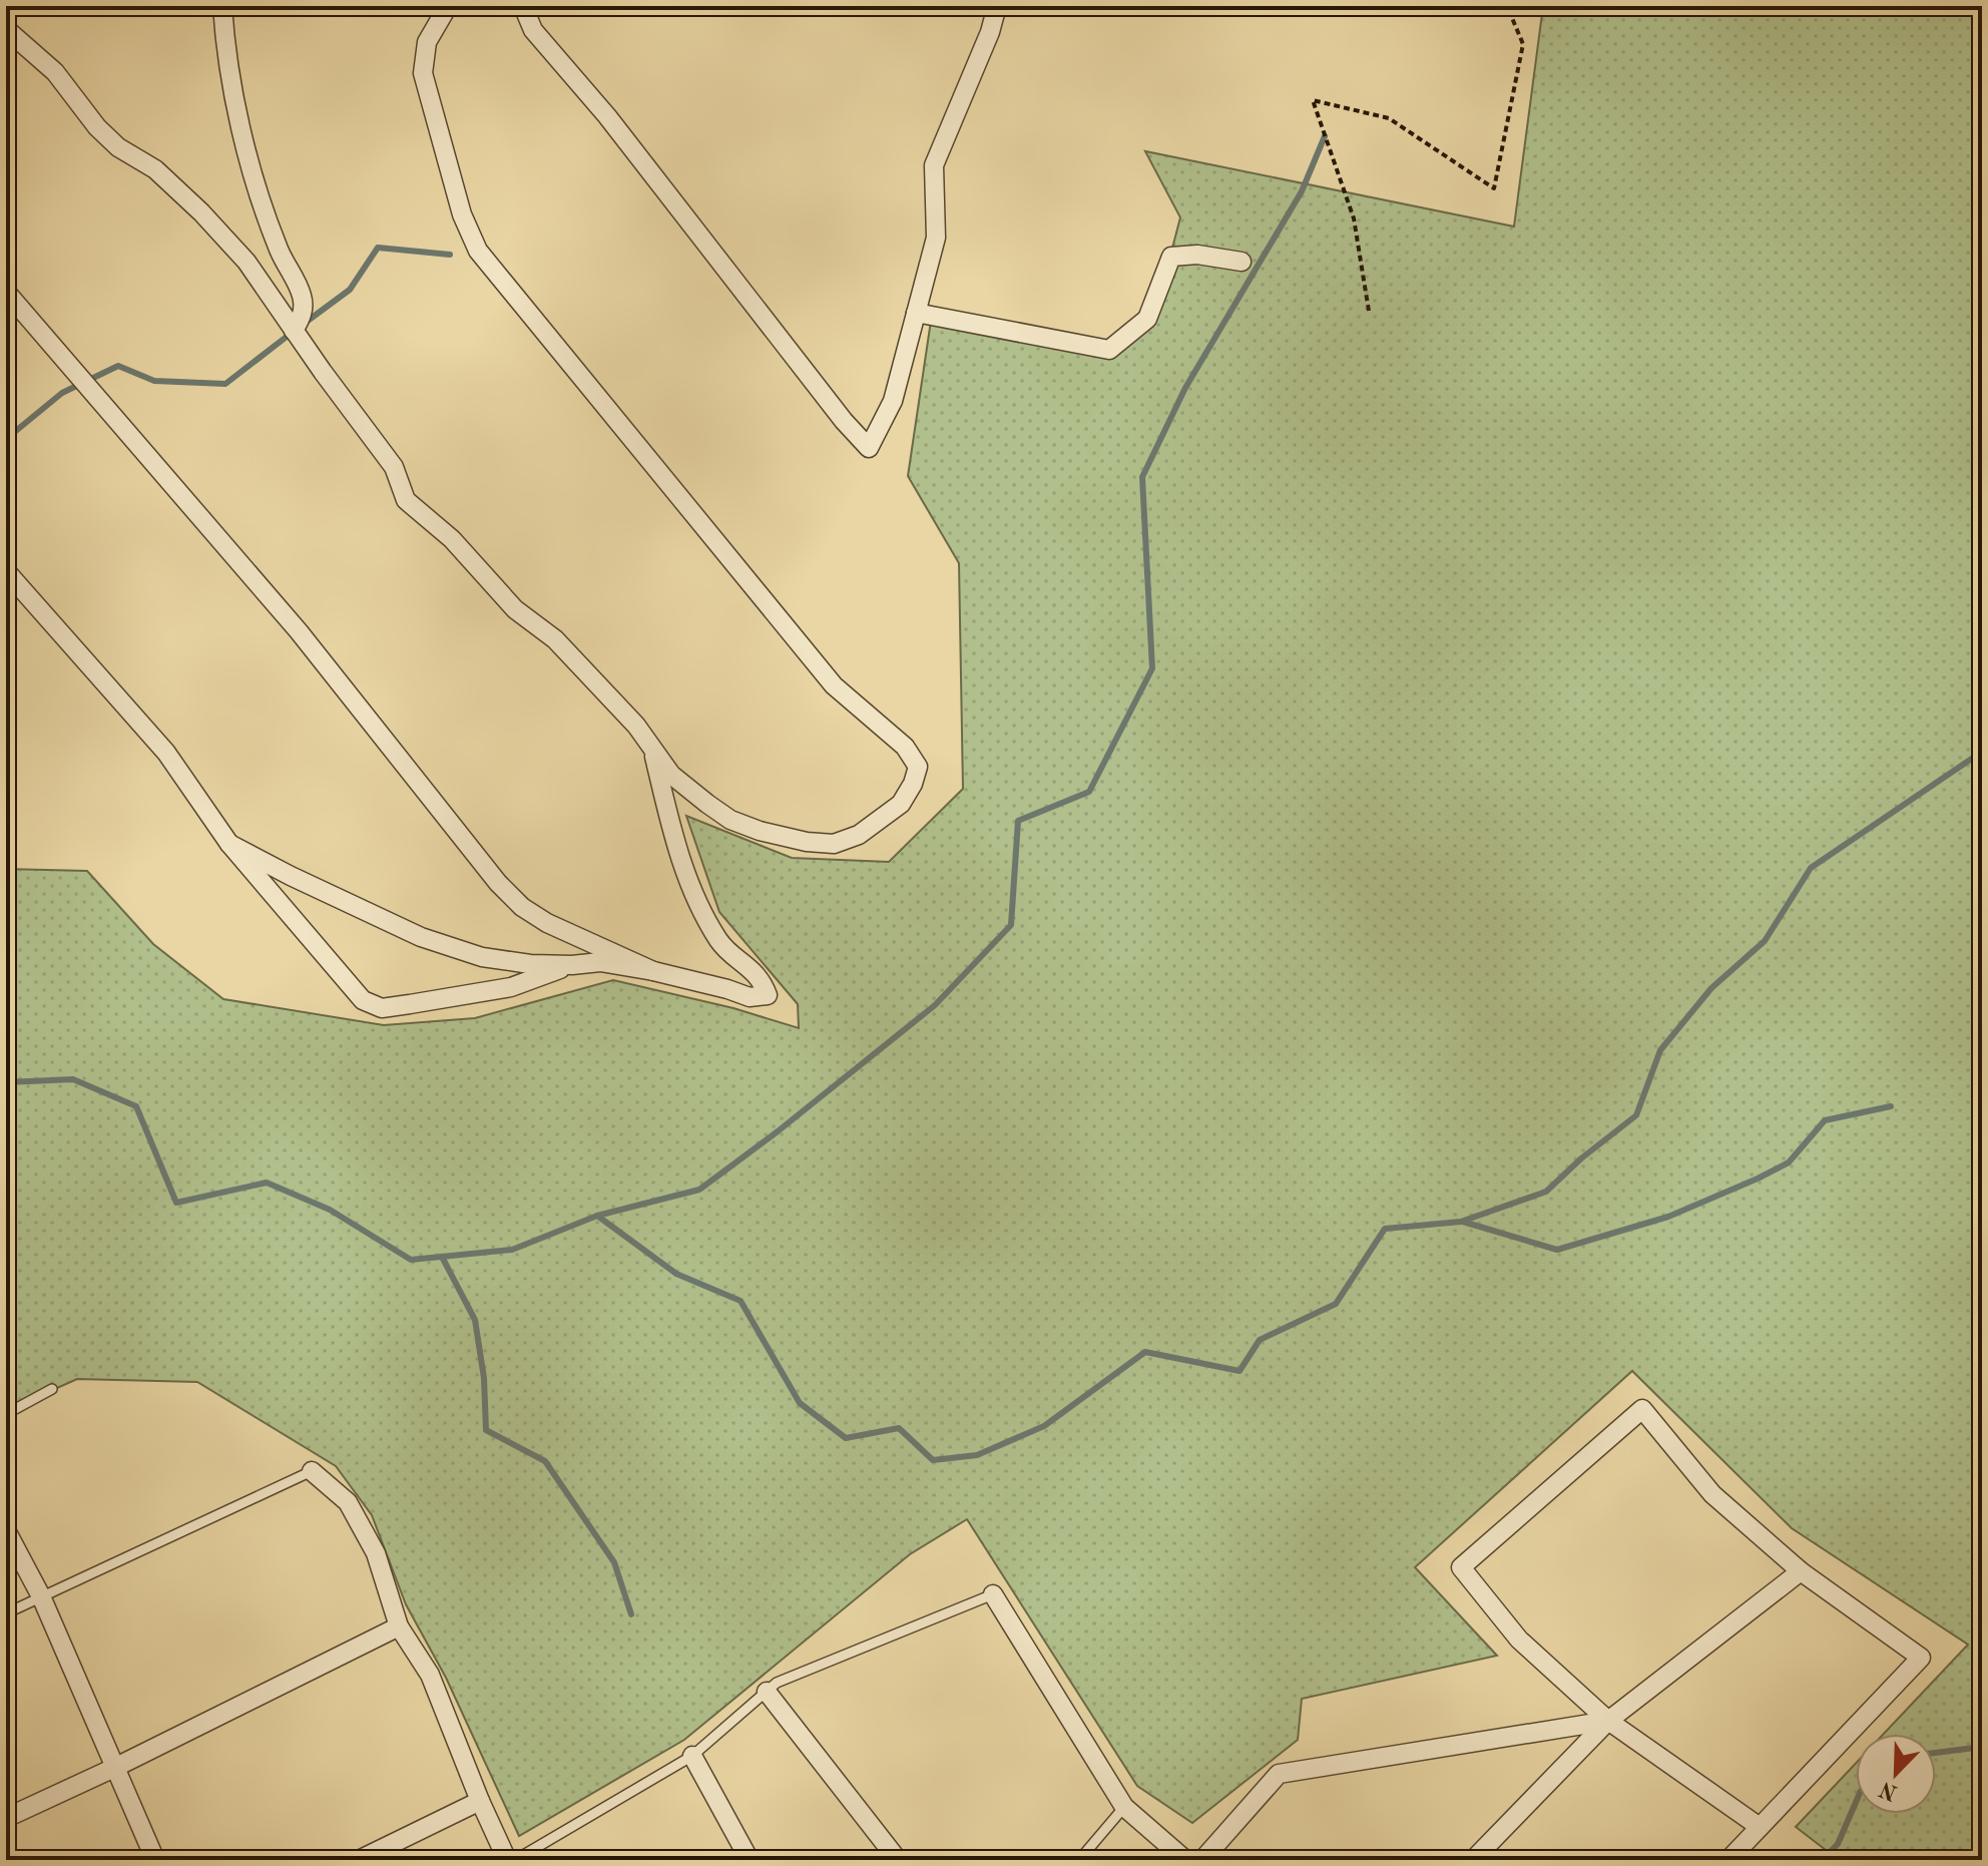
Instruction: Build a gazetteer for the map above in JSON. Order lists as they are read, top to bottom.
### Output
{
  "north": "bottom left"
}
